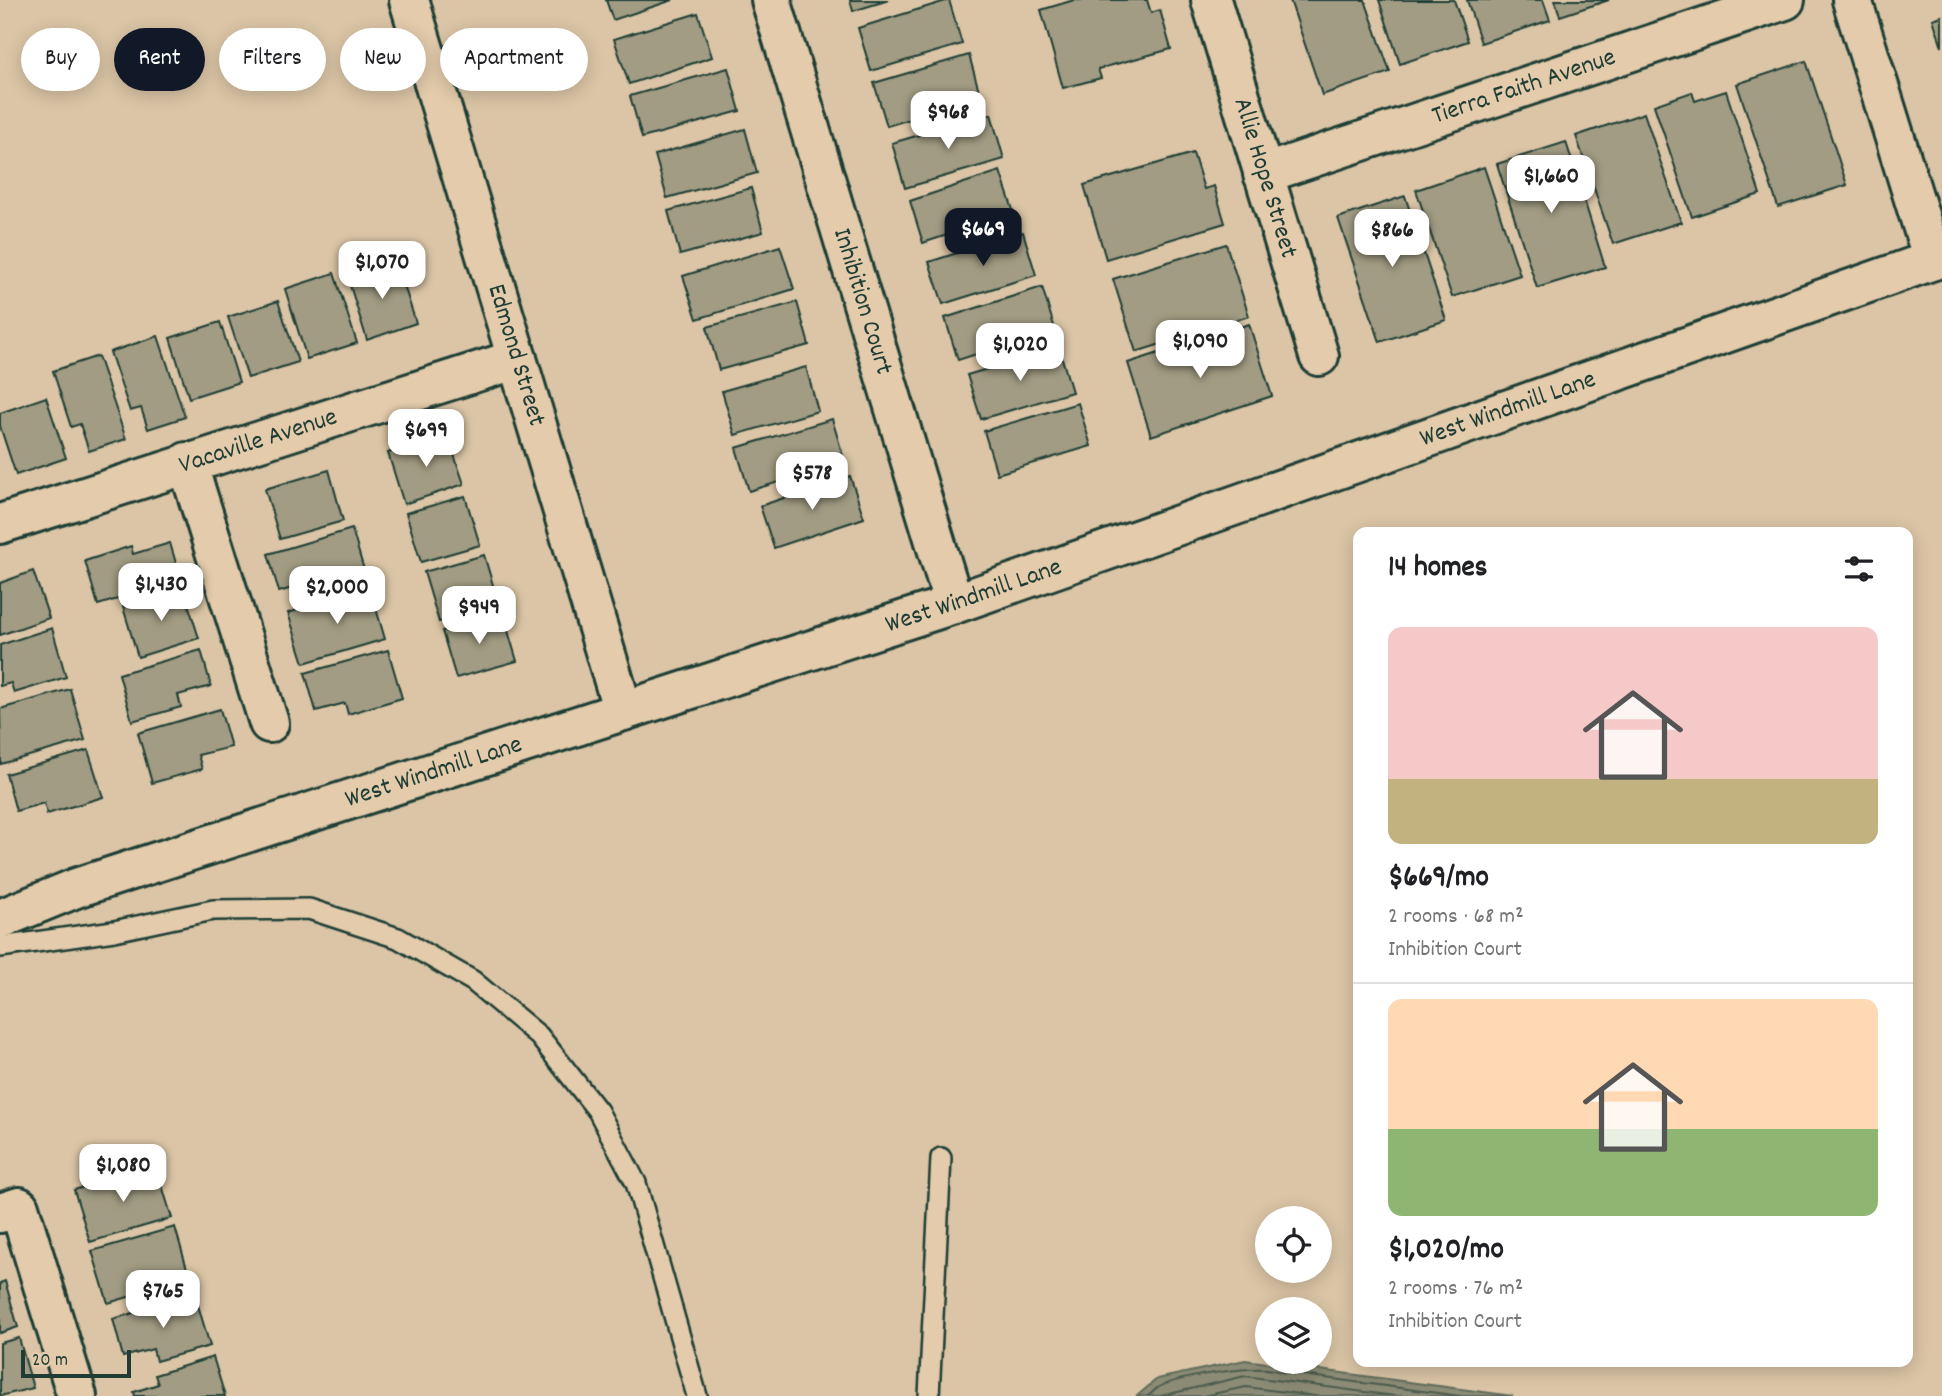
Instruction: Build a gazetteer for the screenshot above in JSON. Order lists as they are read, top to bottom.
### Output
{
  "streets": {
    "street": [
      "Tierra Faith Avenue",
      "Allie Hope Street",
      "Inhibition Court",
      "Edmond Street",
      "West Windmill Lane",
      "Vacaville Avenue"
    ]
  },
  "crossings": [
    ["Tierra Faith Avenue", "Allie Hope Street"],
    ["Inhibition Court", "West Windmill Lane"],
    ["Edmond Street", "West Windmill Lane"],
    ["Edmond Street", "Vacaville Avenue"]
  ],
  "scale_bar": "20 m",
  "page": {
    "chip": [
      "Buy",
      "Rent",
      "Filters",
      "New",
      "Apartment"
    ],
    "price": [
      "$968",
      "$1,660",
      "$669",
      "$866",
      "$1,070",
      "$1,090",
      "$1,020",
      "$699",
      "$578",
      "$1,430",
      "$2,000",
      "$949",
      "$1,080",
      "$765"
    ],
    "heading": "14 homes",
    "list": [
      {
        "name": "$669/mo",
        "note": "2 rooms · 68 m² · Inhibition Court"
      },
      {
        "name": "$1,020/mo",
        "note": "2 rooms · 76 m² · Inhibition Court"
      }
    ],
    "scale": "20 m"
  }
}
